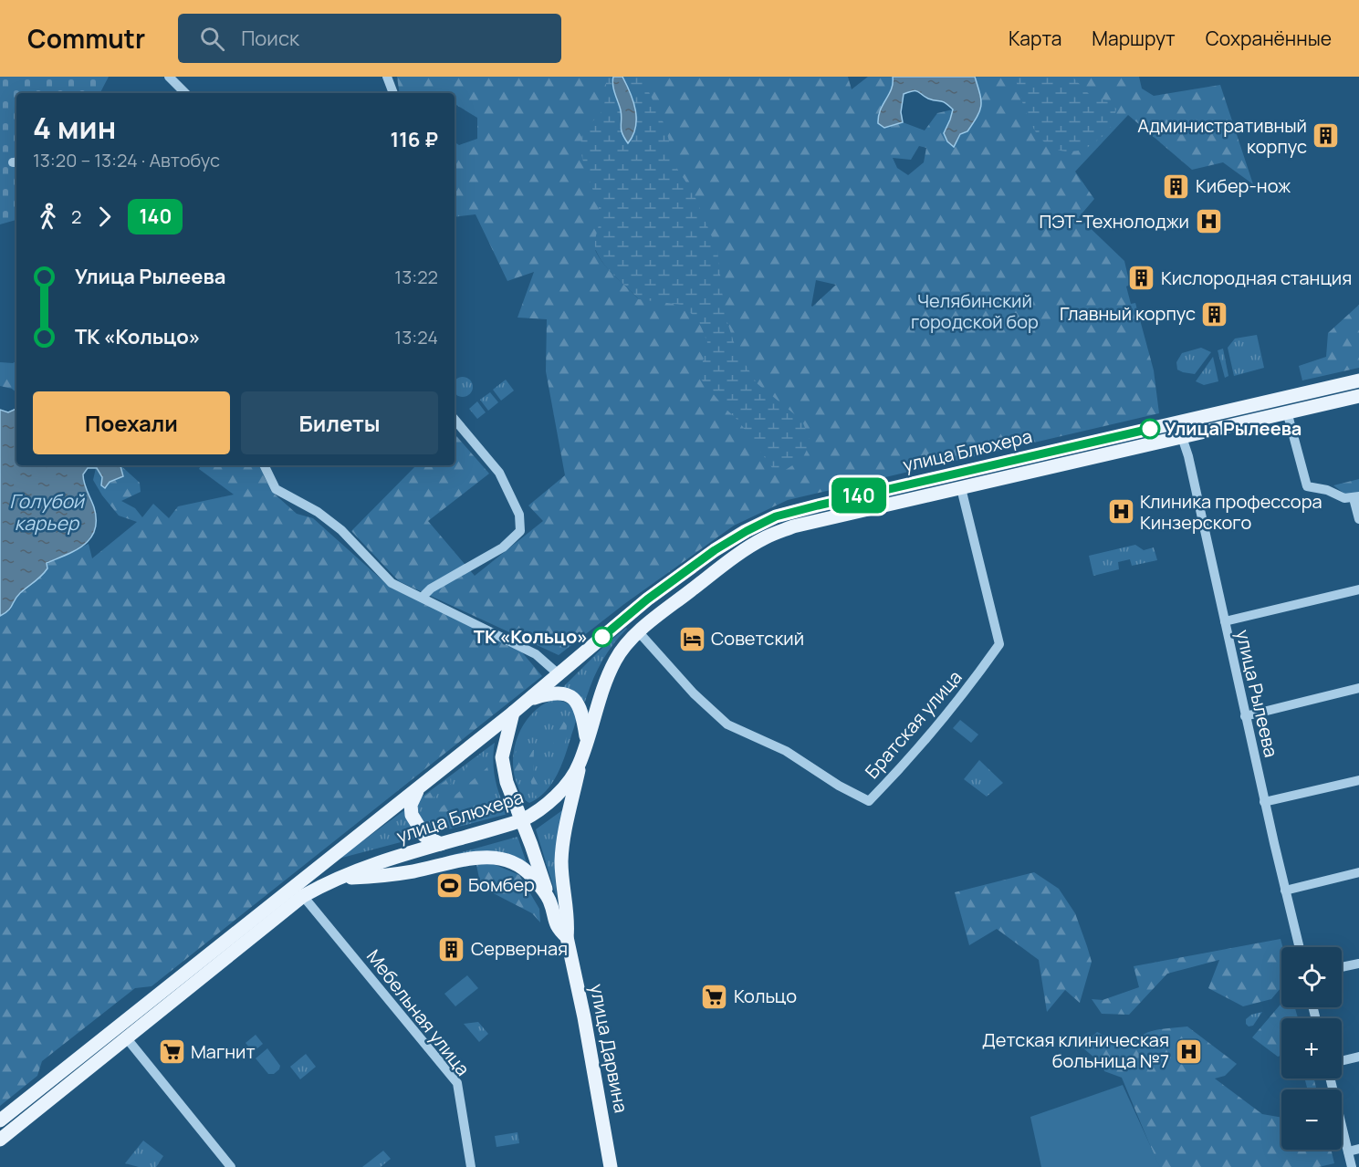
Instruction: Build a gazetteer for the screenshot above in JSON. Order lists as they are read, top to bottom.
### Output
{
  "streets": {
    "main road": ["улица Блюхера", "улица Дарвина"],
    "street": ["улица Рылеева", "Братская улица", "Мебельная улица"]
  },
  "crossings": [
    ["улица Блюхера", "улица Рылеева"],
    ["улица Блюхера", "Братская улица"],
    ["улица Блюхера", "Мебельная улица"],
    ["улица Блюхера", "улица Дарвина"]
  ],
  "water": ["Голубой карьер"],
  "parks": ["Челябинский городской бор"],
  "places": {
    "building": [
      "Административный корпус",
      "Кибер-нож",
      "Кислородная станция",
      "Главный корпус",
      "Серверная"
    ],
    "hospital": ["ПЭТ-Технолоджи", "Клиника профессора Кинзерского", "Детская клиническая больница №7"],
    "other": ["Улица Рылеева", "ТК «Кольцо»"],
    "hotel": ["Советский"],
    "sports": ["Бомбер"],
    "supermarket": ["Кольцо", "Магнит"]
  },
  "lines": ["bus line 140"],
  "page": {
    "header": "Commutr",
    "search": "Поиск",
    "nav": ["Карта", "Маршрут", "Сохранённые"],
    "on_map": "140",
    "heading": ["4 мин", "13:20 – 13:24 · Автобус", "116 ₽"],
    "legs": ["2", "140"],
    "list": [
      {
        "name": "Улица Рылеева",
        "value": "13:22"
      },
      {
        "name": "ТК «Кольцо»",
        "value": "13:24"
      }
    ],
    "buttons": ["Поехали", "Билеты"],
    "map_buttons": ["+", "−"]
  }
}
